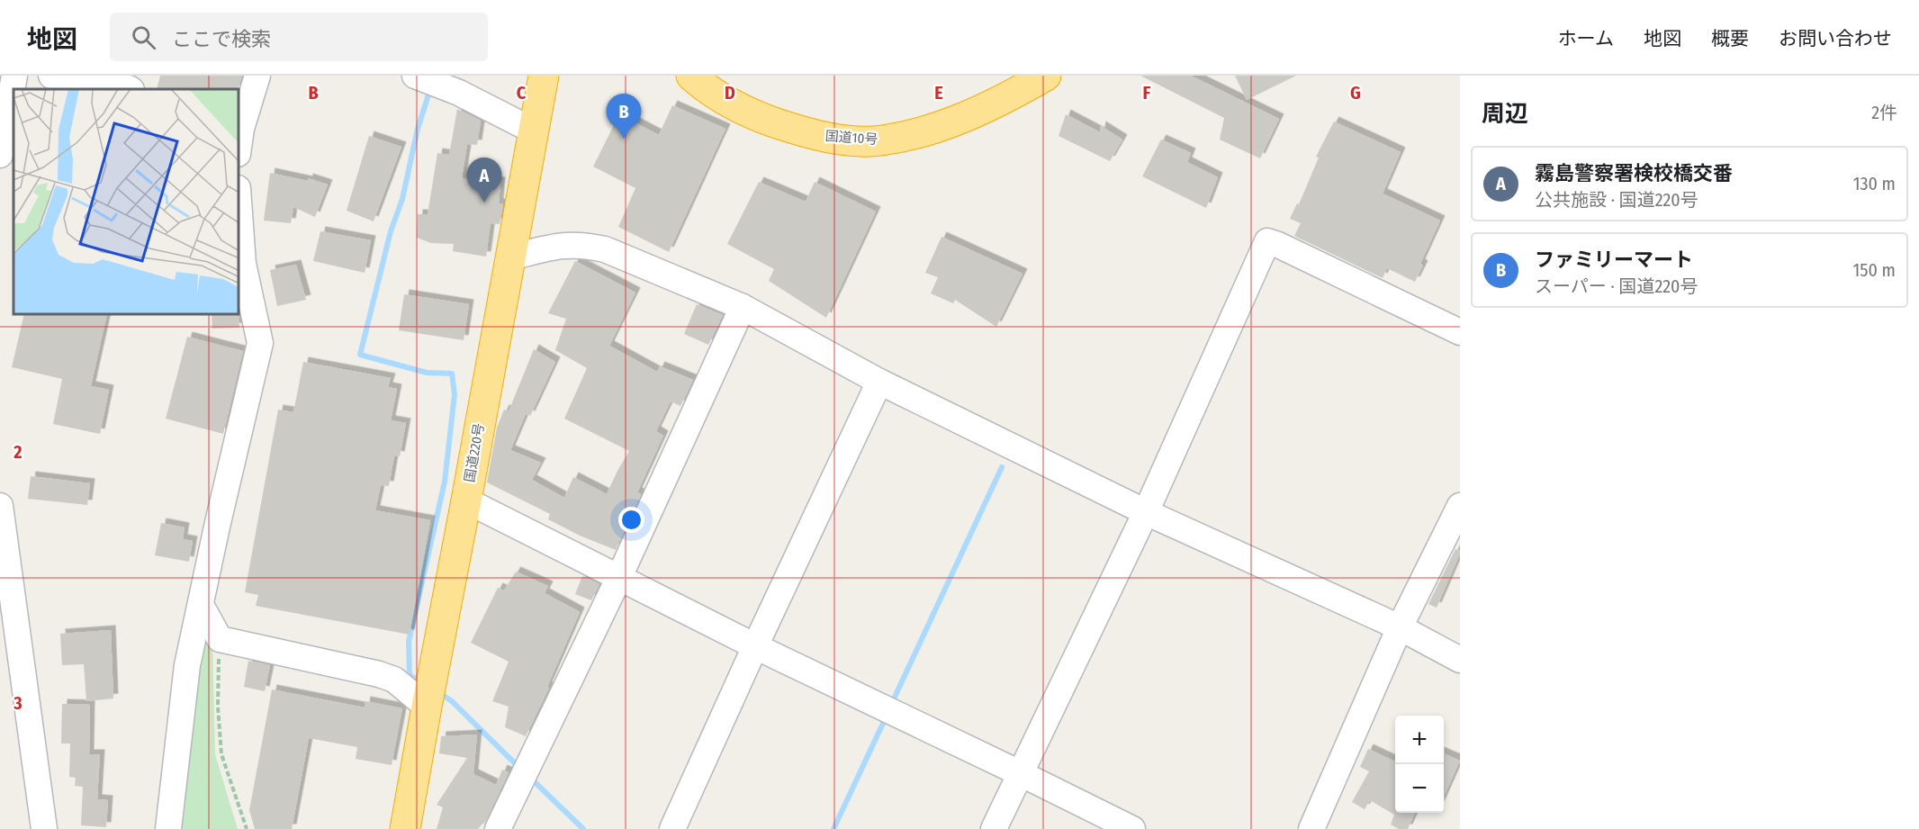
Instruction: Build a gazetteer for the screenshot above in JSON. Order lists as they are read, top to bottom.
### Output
{
  "streets": {
    "highway": ["国道10号", "国道220号"]
  },
  "page": {
    "header": "地図",
    "search": "ここで検索",
    "nav": [
      "ホーム",
      "地図",
      "概要",
      "お問い合わせ"
    ],
    "heading": ["周辺", "2件"],
    "pins": ["B", "A"],
    "list": [
      {
        "mark": "A",
        "name": "霧島警察署検校橋交番",
        "note": "公共施設 · 国道220号",
        "value": "130 m"
      },
      {
        "mark": "B",
        "name": "ファミリーマート",
        "note": "スーパー · 国道220号",
        "value": "150 m"
      }
    ],
    "map_buttons": ["+", "−"]
  },
  "grid": {
    "columns": [
      "B",
      "C",
      "D",
      "E",
      "F",
      "G"
    ],
    "rows": ["2", "3"]
  }
}
